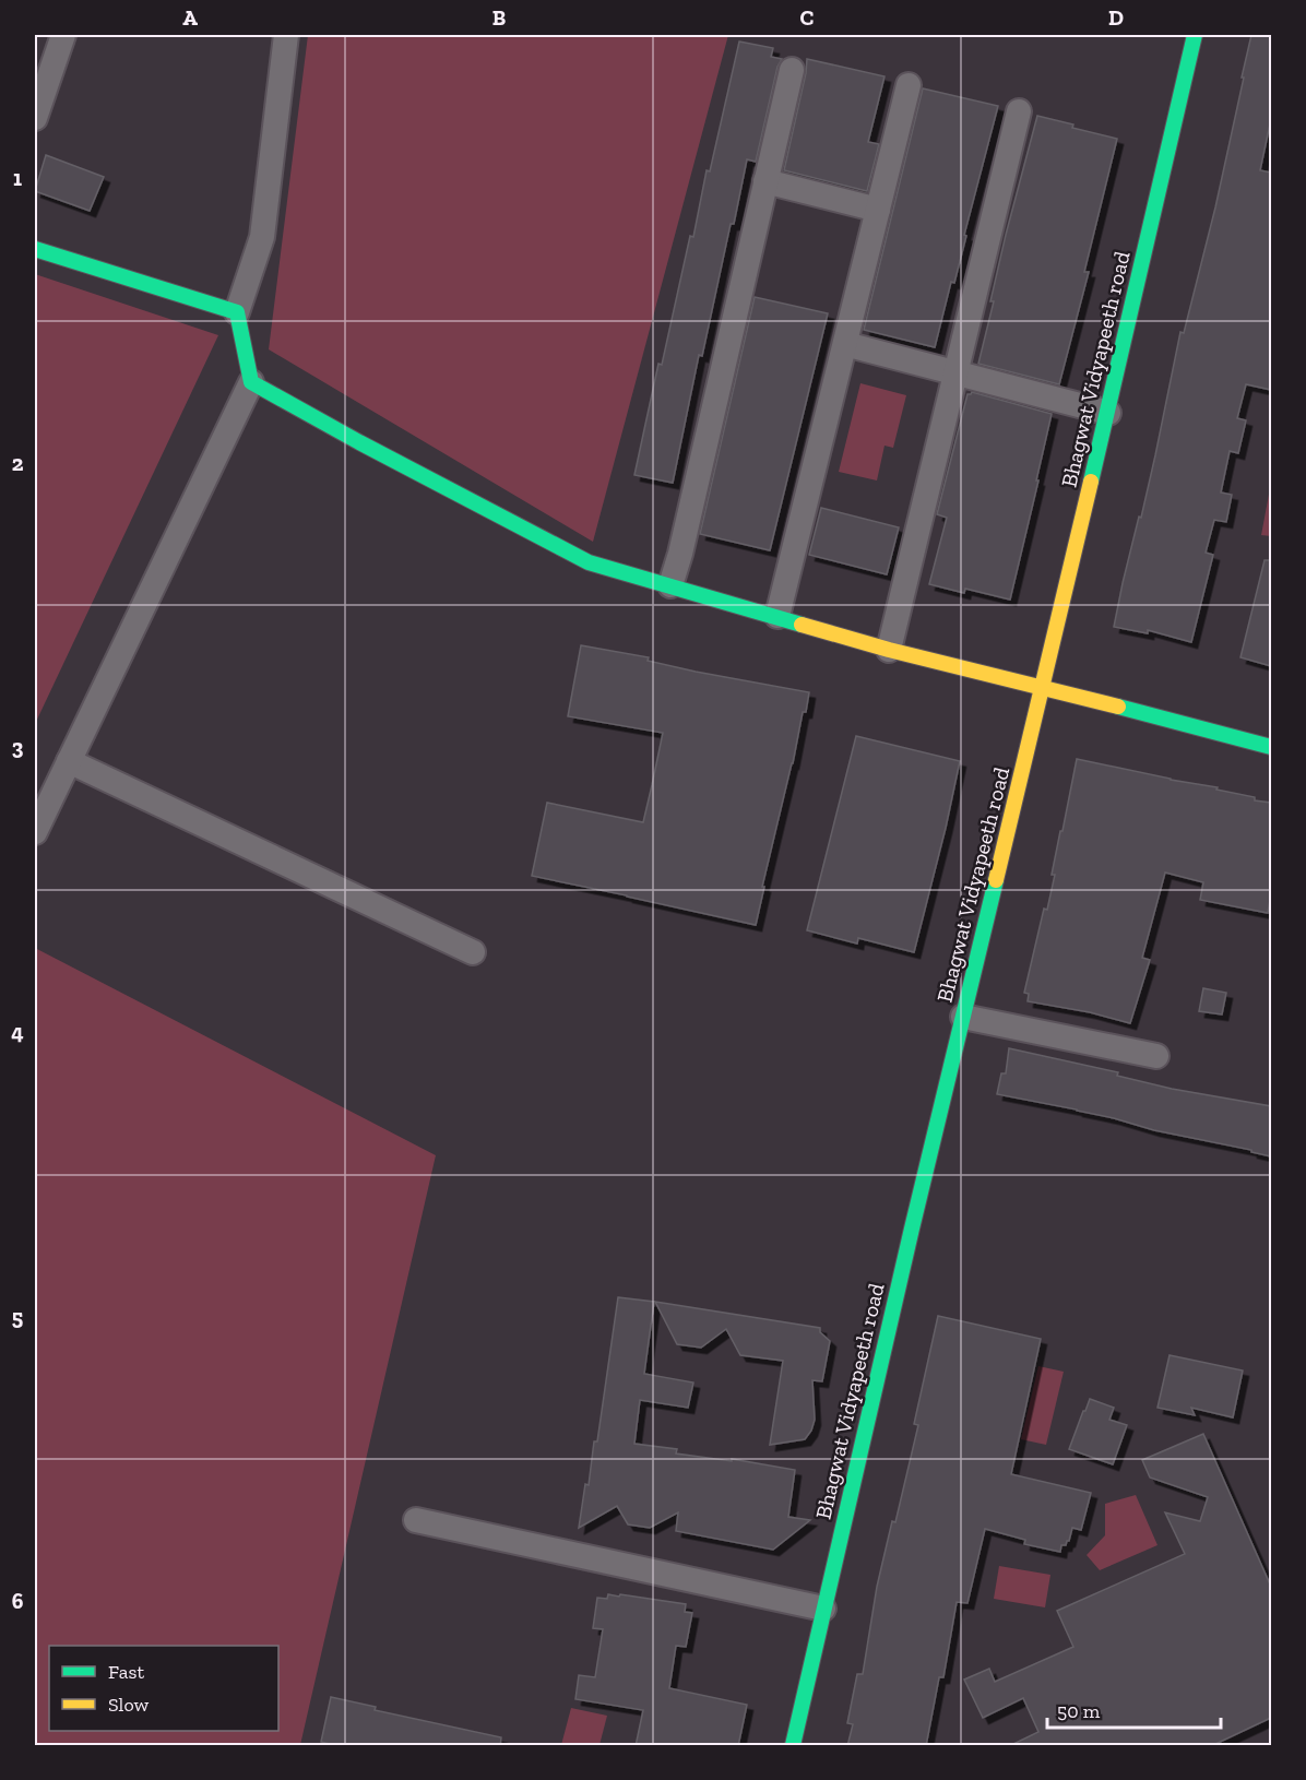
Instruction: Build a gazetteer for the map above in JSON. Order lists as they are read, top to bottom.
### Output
{
  "streets": {
    "street": ["Bhagwat Vidyapeeth road"]
  },
  "legend": ["Fast", "Slow"],
  "scale_bar": "50 m",
  "grid": {
    "columns": [
      "A",
      "B",
      "C",
      "D"
    ],
    "rows": [
      "1",
      "2",
      "3",
      "4",
      "5",
      "6"
    ]
  }
}
